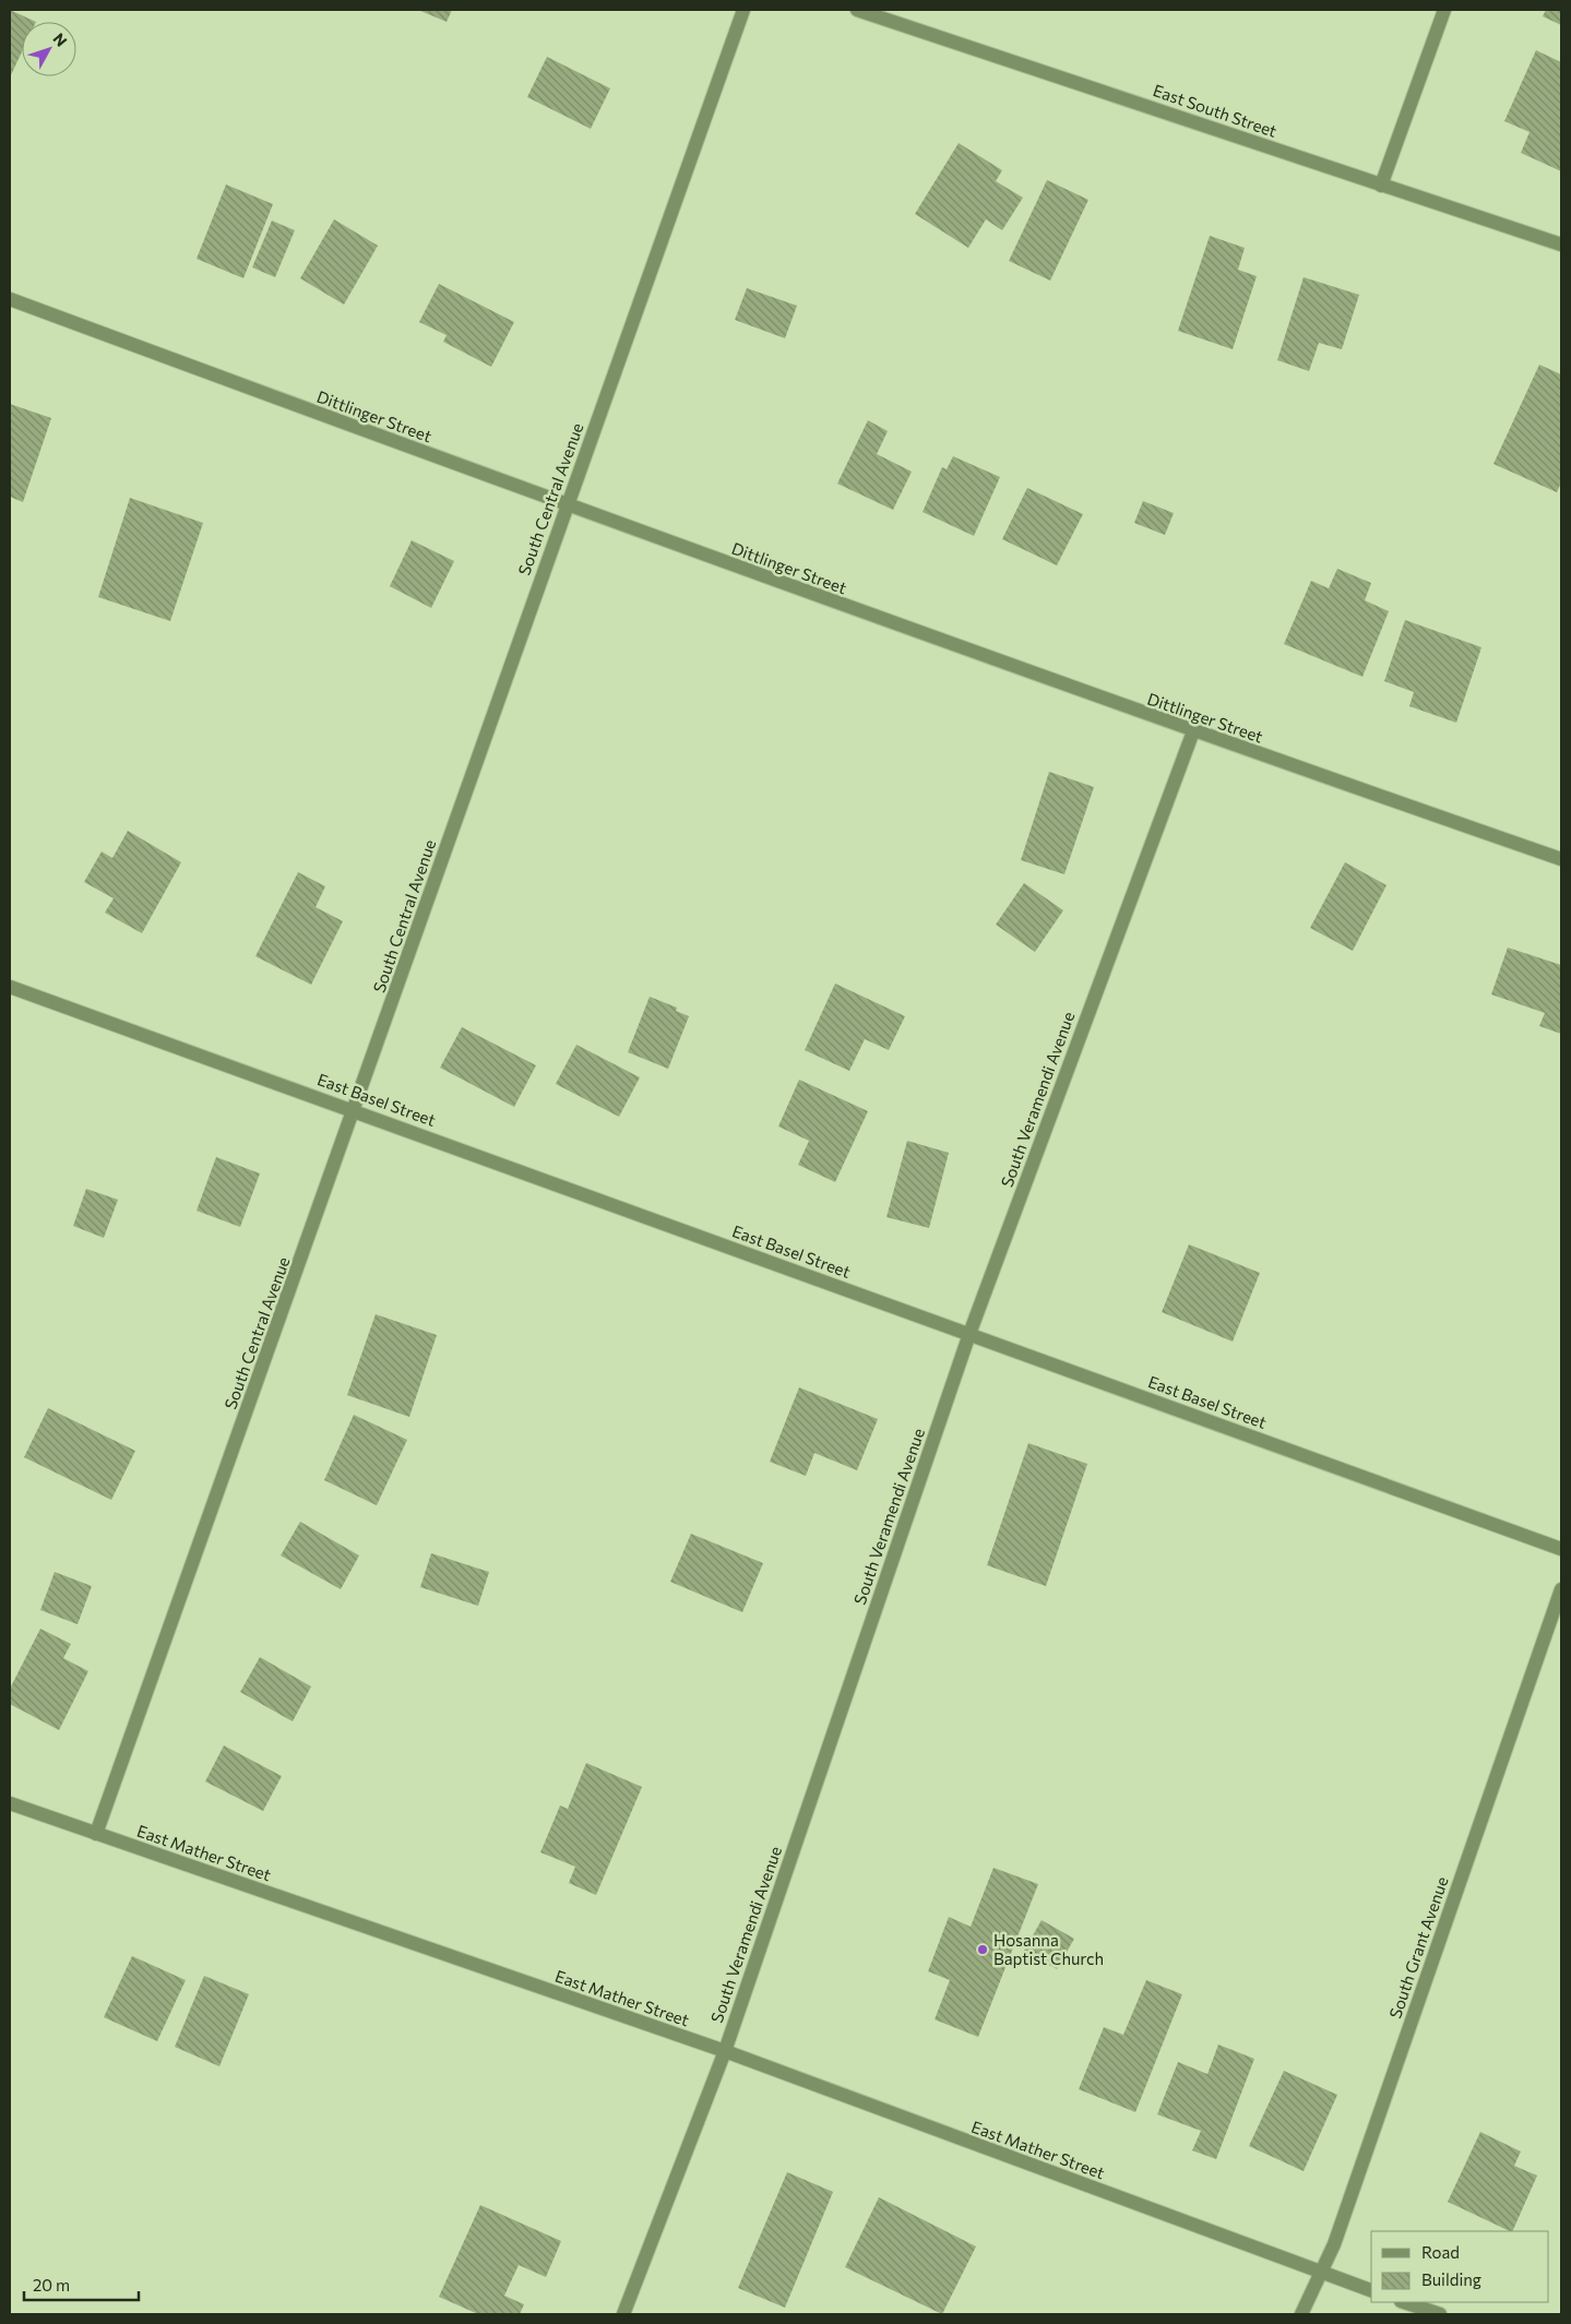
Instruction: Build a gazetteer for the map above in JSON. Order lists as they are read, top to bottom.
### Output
{
  "streets": {
    "street": [
      "East South Street",
      "Dittlinger Street",
      "South Central Avenue",
      "East Basel Street",
      "South Veramendi Avenue",
      "East Mather Street",
      "South Grant Avenue"
    ]
  },
  "crossings": [
    ["Dittlinger Street", "South Central Avenue"],
    ["Dittlinger Street", "South Veramendi Avenue"],
    ["South Central Avenue", "East Basel Street"],
    ["South Central Avenue", "East Mather Street"],
    ["East Basel Street", "South Veramendi Avenue"],
    ["South Veramendi Avenue", "East Mather Street"],
    ["East Mather Street", "South Grant Avenue"]
  ],
  "places": ["Hosanna Baptist Church"],
  "legend": ["Road", "Building"],
  "scale_bar": "20 m",
  "north": "top right"
}
